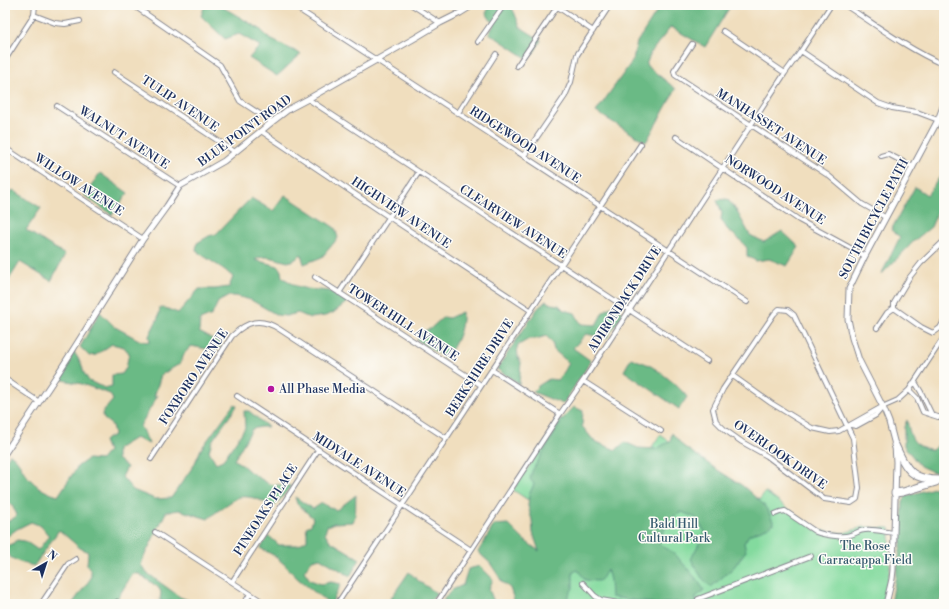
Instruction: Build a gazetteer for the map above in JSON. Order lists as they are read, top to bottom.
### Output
{
  "streets": {
    "street": [
      "TULIP AVENUE",
      "MANHASSET AVENUE",
      "BLUE POINT ROAD",
      "WALNUT AVENUE",
      "RIDGEWOOD AVENUE",
      "WILLOW AVENUE",
      "NORWOOD AVENUE",
      "HIGHVIEW AVENUE",
      "SOUTH BICYCLE PATH",
      "CLEARVIEW AVENUE",
      "ADIRONDACK DRIVE",
      "TOWER HILL AVENUE",
      "BERKSHIRE DRIVE",
      "FOXBORO AVENUE",
      "OVERLOOK DRIVE",
      "MIDVALE AVENUE",
      "PINEOAKS PLACE"
    ]
  },
  "crossings": [
    ["TULIP AVENUE", "BLUE POINT ROAD"],
    ["MANHASSET AVENUE", "SOUTH BICYCLE PATH"],
    ["MANHASSET AVENUE", "ADIRONDACK DRIVE"],
    ["BLUE POINT ROAD", "WALNUT AVENUE"],
    ["BLUE POINT ROAD", "RIDGEWOOD AVENUE"],
    ["BLUE POINT ROAD", "WILLOW AVENUE"],
    ["BLUE POINT ROAD", "HIGHVIEW AVENUE"],
    ["BLUE POINT ROAD", "CLEARVIEW AVENUE"],
    ["RIDGEWOOD AVENUE", "ADIRONDACK DRIVE"],
    ["RIDGEWOOD AVENUE", "BERKSHIRE DRIVE"],
    ["NORWOOD AVENUE", "SOUTH BICYCLE PATH"],
    ["NORWOOD AVENUE", "ADIRONDACK DRIVE"],
    ["HIGHVIEW AVENUE", "BERKSHIRE DRIVE"],
    ["CLEARVIEW AVENUE", "ADIRONDACK DRIVE"],
    ["CLEARVIEW AVENUE", "BERKSHIRE DRIVE"],
    ["ADIRONDACK DRIVE", "MIDVALE AVENUE"],
    ["TOWER HILL AVENUE", "BERKSHIRE DRIVE"],
    ["BERKSHIRE DRIVE", "FOXBORO AVENUE"],
    ["BERKSHIRE DRIVE", "MIDVALE AVENUE"],
    ["MIDVALE AVENUE", "PINEOAKS PLACE"]
  ],
  "parks": ["Bald Hill Cultural Park", "The Rose Carracappa Field"],
  "places": ["All Phase Media"],
  "north": "top right"
}
